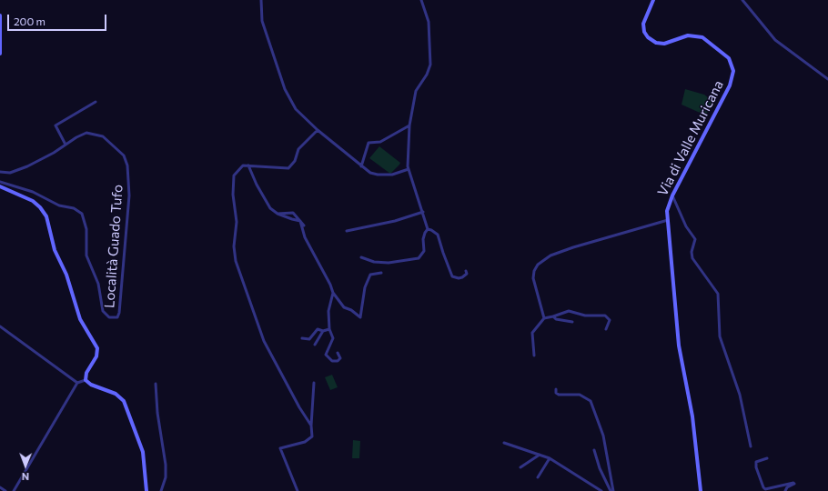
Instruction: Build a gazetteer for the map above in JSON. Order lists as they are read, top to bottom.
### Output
{
  "streets": {
    "street": ["Via di Valle Muricana", "Località Guado Tufo"]
  },
  "scale_bar": "200 m",
  "north": "bottom"
}
